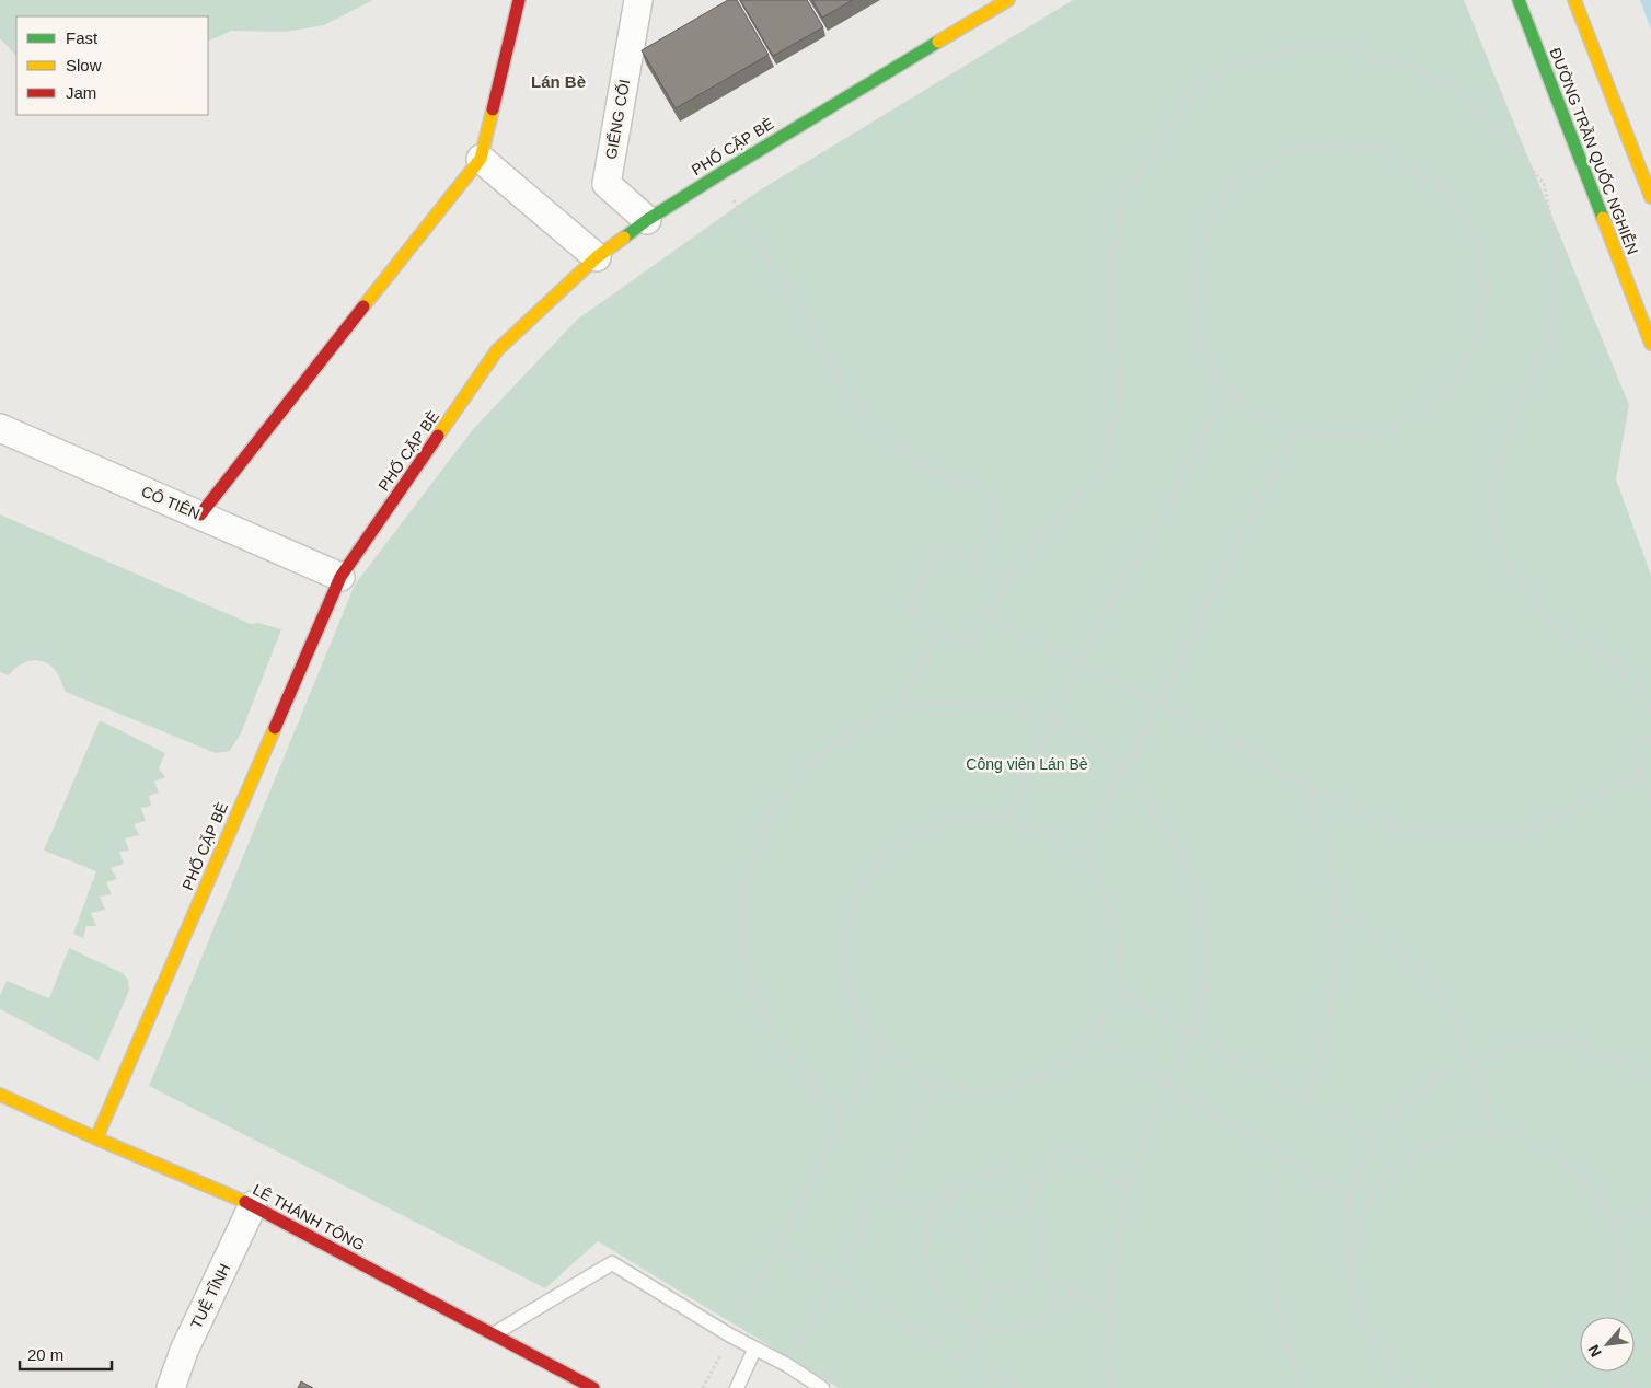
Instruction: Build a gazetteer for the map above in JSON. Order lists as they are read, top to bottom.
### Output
{
  "streets": {
    "street": [
      "GIẾNG CỐI",
      "PHỐ CẶP BÈ",
      "ĐƯỜNG TRẦN QUỐC NGHIỄN",
      "CÔ TIÊN",
      "LÊ THÁNH TÔNG",
      "TUỆ TĨNH"
    ]
  },
  "crossings": [
    ["GIẾNG CỐI", "PHỐ CẶP BÈ"],
    ["PHỐ CẶP BÈ", "CÔ TIÊN"],
    ["PHỐ CẶP BÈ", "LÊ THÁNH TÔNG"],
    ["LÊ THÁNH TÔNG", "TUỆ TĨNH"]
  ],
  "districts": ["Lán Bè"],
  "parks": ["Công viên Lán Bè"],
  "legend": ["Fast", "Slow", "Jam"],
  "scale_bar": "20 m",
  "north": "bottom left"
}
